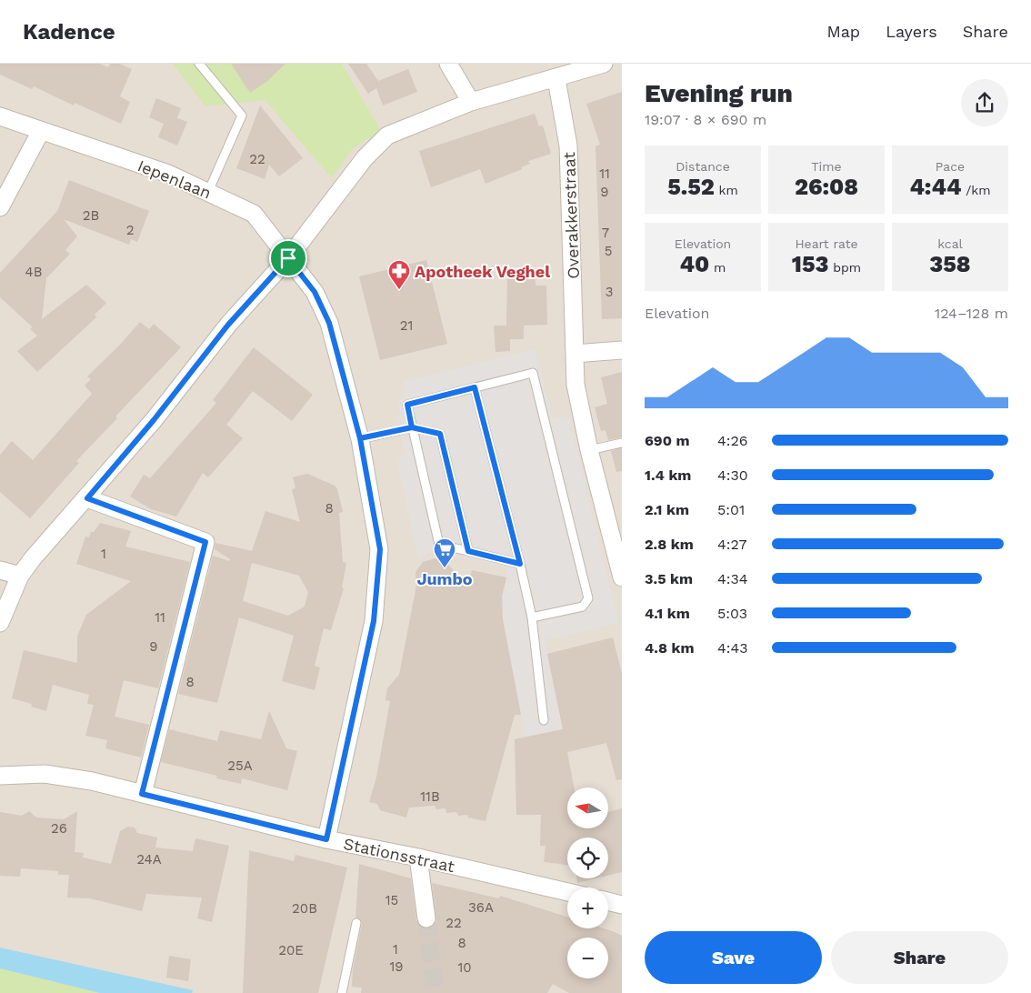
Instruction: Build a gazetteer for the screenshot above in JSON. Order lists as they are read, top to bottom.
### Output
{
  "streets": {
    "street": ["Iepenlaan", "Overakkerstraat", "Stationsstraat"]
  },
  "crossings": [
    ["Iepenlaan", "Stationsstraat"]
  ],
  "places": {
    "pharmacy": ["Apotheek Veghel"],
    "supermarket": ["Jumbo"]
  },
  "house_numbers": [
    "22",
    "11",
    "9",
    "2B",
    "2",
    "7",
    "5",
    "4B",
    "3",
    "21",
    "8",
    "1",
    "11",
    "9",
    "8",
    "25A",
    "11B",
    "26",
    "24A",
    "15",
    "36A",
    "20B",
    "22",
    "8",
    "1",
    "20E",
    "19",
    "10"
  ],
  "north": "left",
  "page": {
    "header": "Kadence",
    "nav": ["Map", "Layers", "Share"],
    "heading": ["Evening run", "19:07 · 8 × 690 m"],
    "stats": [
      ["Distance", "5.52 km"],
      ["Time", "26:08"],
      ["Pace", "4:44 /km"],
      ["Elevation", "40 m"],
      ["Heart rate", "153 bpm"],
      ["kcal", "358"]
    ],
    "chart": ["Elevation", "124–128 m"],
    "list": [
      {
        "name": "690 m",
        "note": "4:26"
      },
      {
        "name": "1.4 km",
        "note": "4:30"
      },
      {
        "name": "2.1 km",
        "note": "5:01"
      },
      {
        "name": "2.8 km",
        "note": "4:27"
      },
      {
        "name": "3.5 km",
        "note": "4:34"
      },
      {
        "name": "4.1 km",
        "note": "5:03"
      },
      {
        "name": "4.8 km",
        "note": "4:43"
      }
    ],
    "map_buttons": ["+", "−"],
    "buttons": ["Save", "Share"]
  }
}
